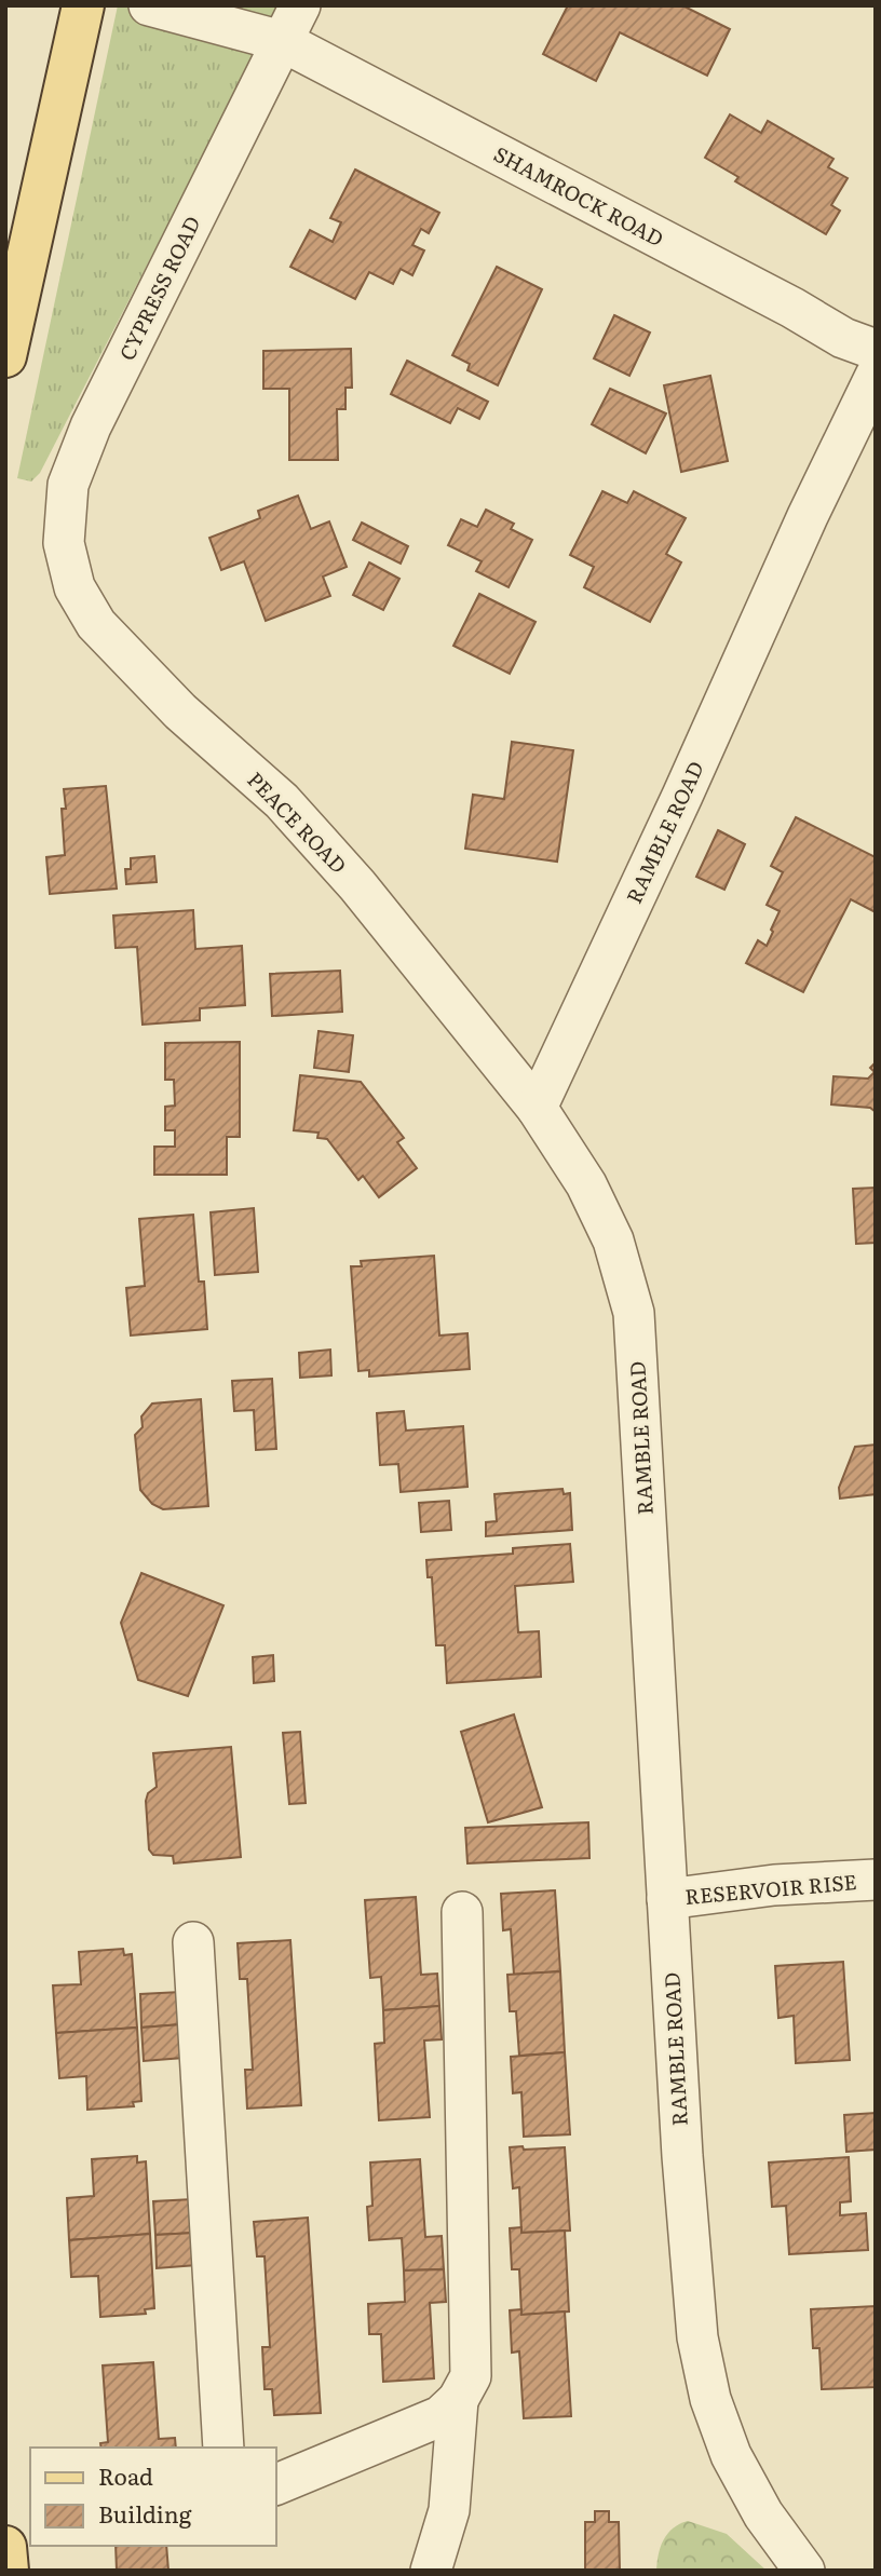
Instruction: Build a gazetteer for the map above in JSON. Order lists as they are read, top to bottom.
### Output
{
  "streets": {
    "street": [
      "SHAMROCK ROAD",
      "CYPRESS ROAD",
      "PEACE ROAD",
      "RAMBLE ROAD",
      "RESERVOIR RISE"
    ]
  },
  "crossings": [
    ["SHAMROCK ROAD", "CYPRESS ROAD"],
    ["CYPRESS ROAD", "PEACE ROAD"],
    ["PEACE ROAD", "RAMBLE ROAD"],
    ["RAMBLE ROAD", "RESERVOIR RISE"]
  ],
  "legend": ["Road", "Building"]
}
